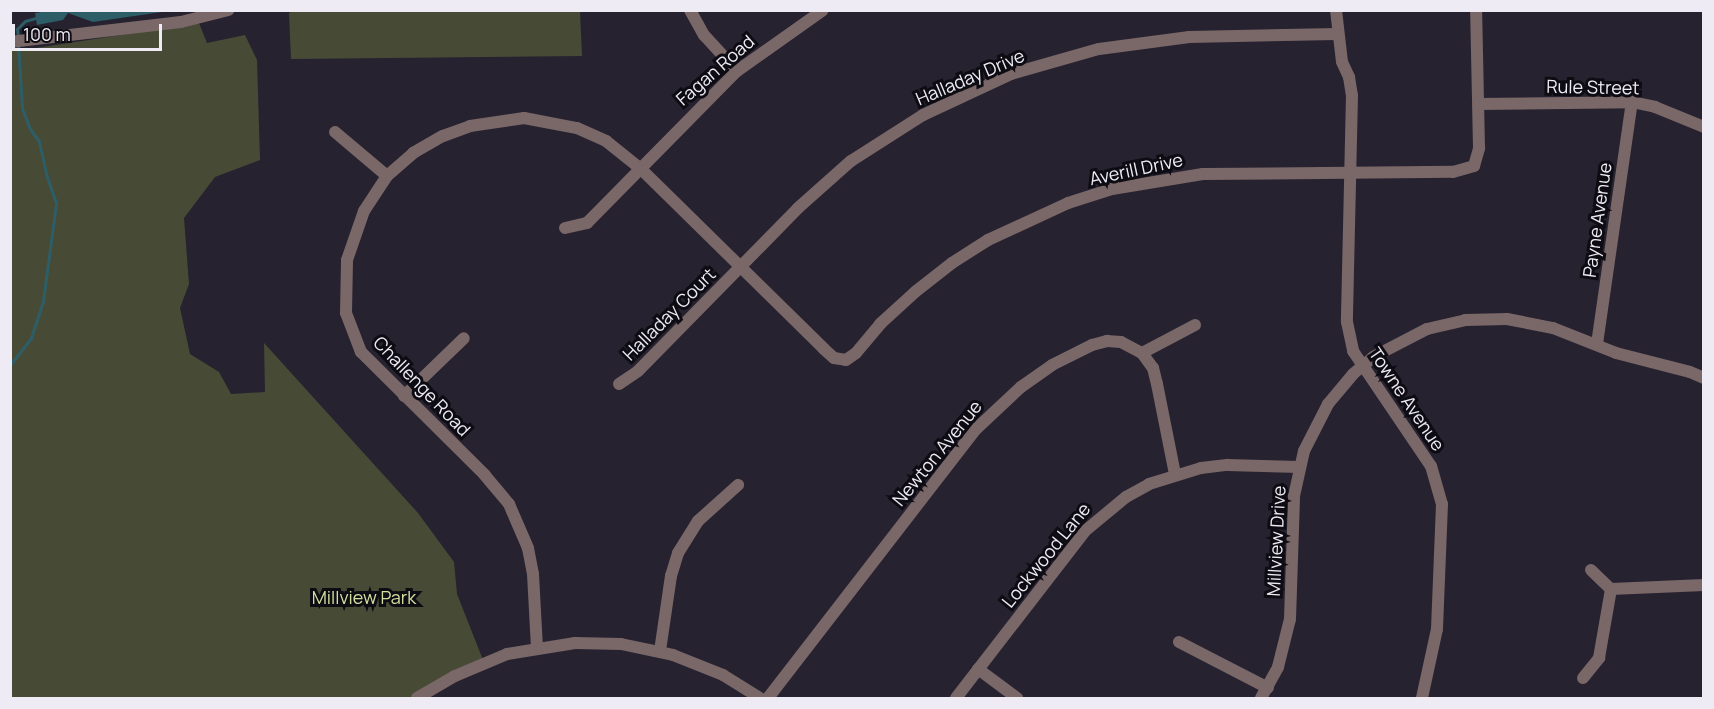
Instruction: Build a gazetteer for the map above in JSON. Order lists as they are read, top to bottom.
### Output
{
  "streets": {
    "street": [
      "Fagan Road",
      "Halladay Drive",
      "Rule Street",
      "Averill Drive",
      "Payne Avenue",
      "Halladay Court",
      "Challenge Road",
      "Towne Avenue",
      "Newton Avenue",
      "Millview Drive",
      "Lockwood Lane"
    ]
  },
  "crossings": [
    ["Fagan Road", "Challenge Road"],
    ["Halladay Drive", "Halladay Court"],
    ["Halladay Drive", "Challenge Road"],
    ["Halladay Drive", "Towne Avenue"],
    ["Rule Street", "Averill Drive"],
    ["Rule Street", "Payne Avenue"],
    ["Averill Drive", "Challenge Road"],
    ["Averill Drive", "Towne Avenue"],
    ["Payne Avenue", "Millview Drive"],
    ["Halladay Court", "Challenge Road"],
    ["Towne Avenue", "Millview Drive"],
    ["Millview Drive", "Lockwood Lane"]
  ],
  "parks": ["Millview Park"],
  "scale_bar": "100 m"
}
